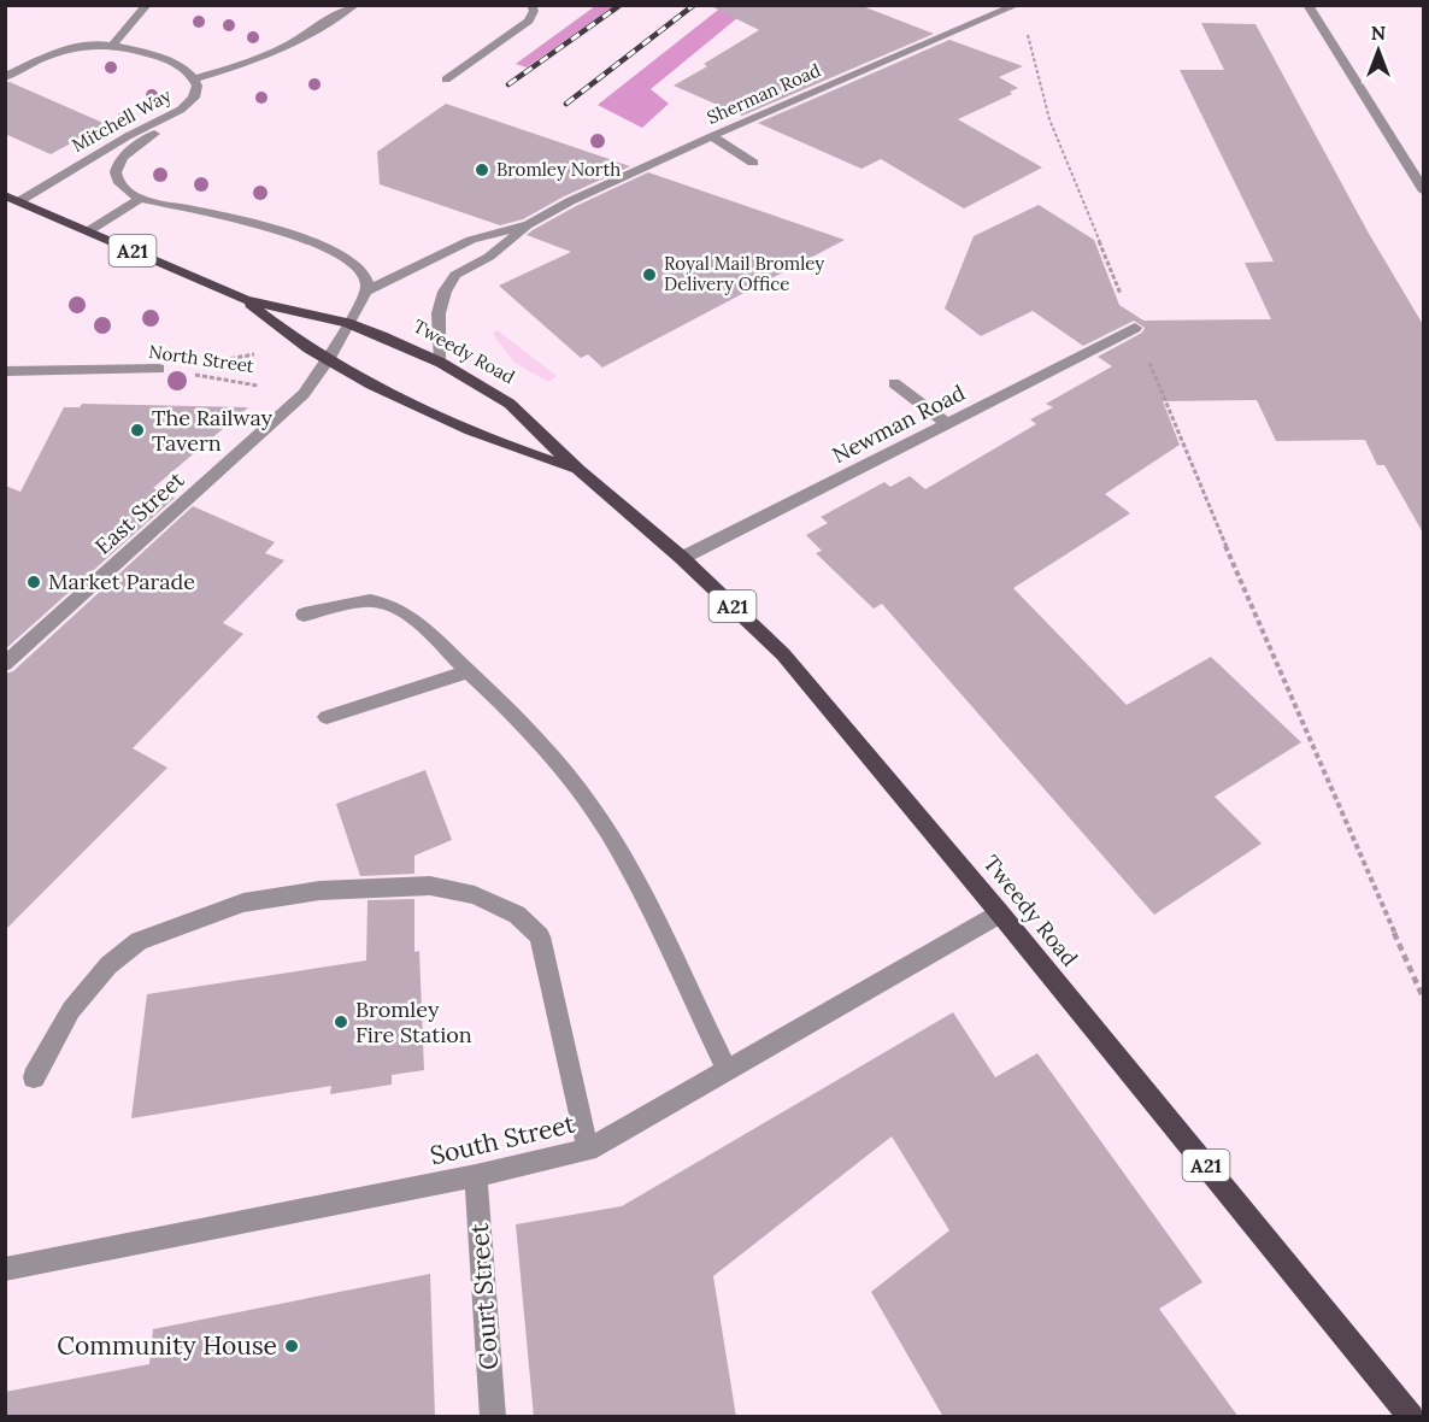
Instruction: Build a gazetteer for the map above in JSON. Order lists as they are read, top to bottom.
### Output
{
  "streets": {
    "main road": ["A21", "Tweedy Road"],
    "street": [
      "Sherman Road",
      "Mitchell Way",
      "North Street",
      "Newman Road",
      "East Street",
      "South Street",
      "Court Street"
    ]
  },
  "crossings": [
    ["Sherman Road", "Tweedy Road"],
    ["Mitchell Way", "Tweedy Road"],
    ["Tweedy Road", "Newman Road"],
    ["Tweedy Road", "East Street"],
    ["Tweedy Road", "South Street"],
    ["North Street", "East Street"],
    ["South Street", "Court Street"]
  ],
  "places": [
    "Bromley North",
    "Royal Mail Bromley Delivery Office",
    "The Railway Tavern",
    "Market Parade",
    "Bromley Fire Station",
    "Community House"
  ],
  "north": "top"
}
